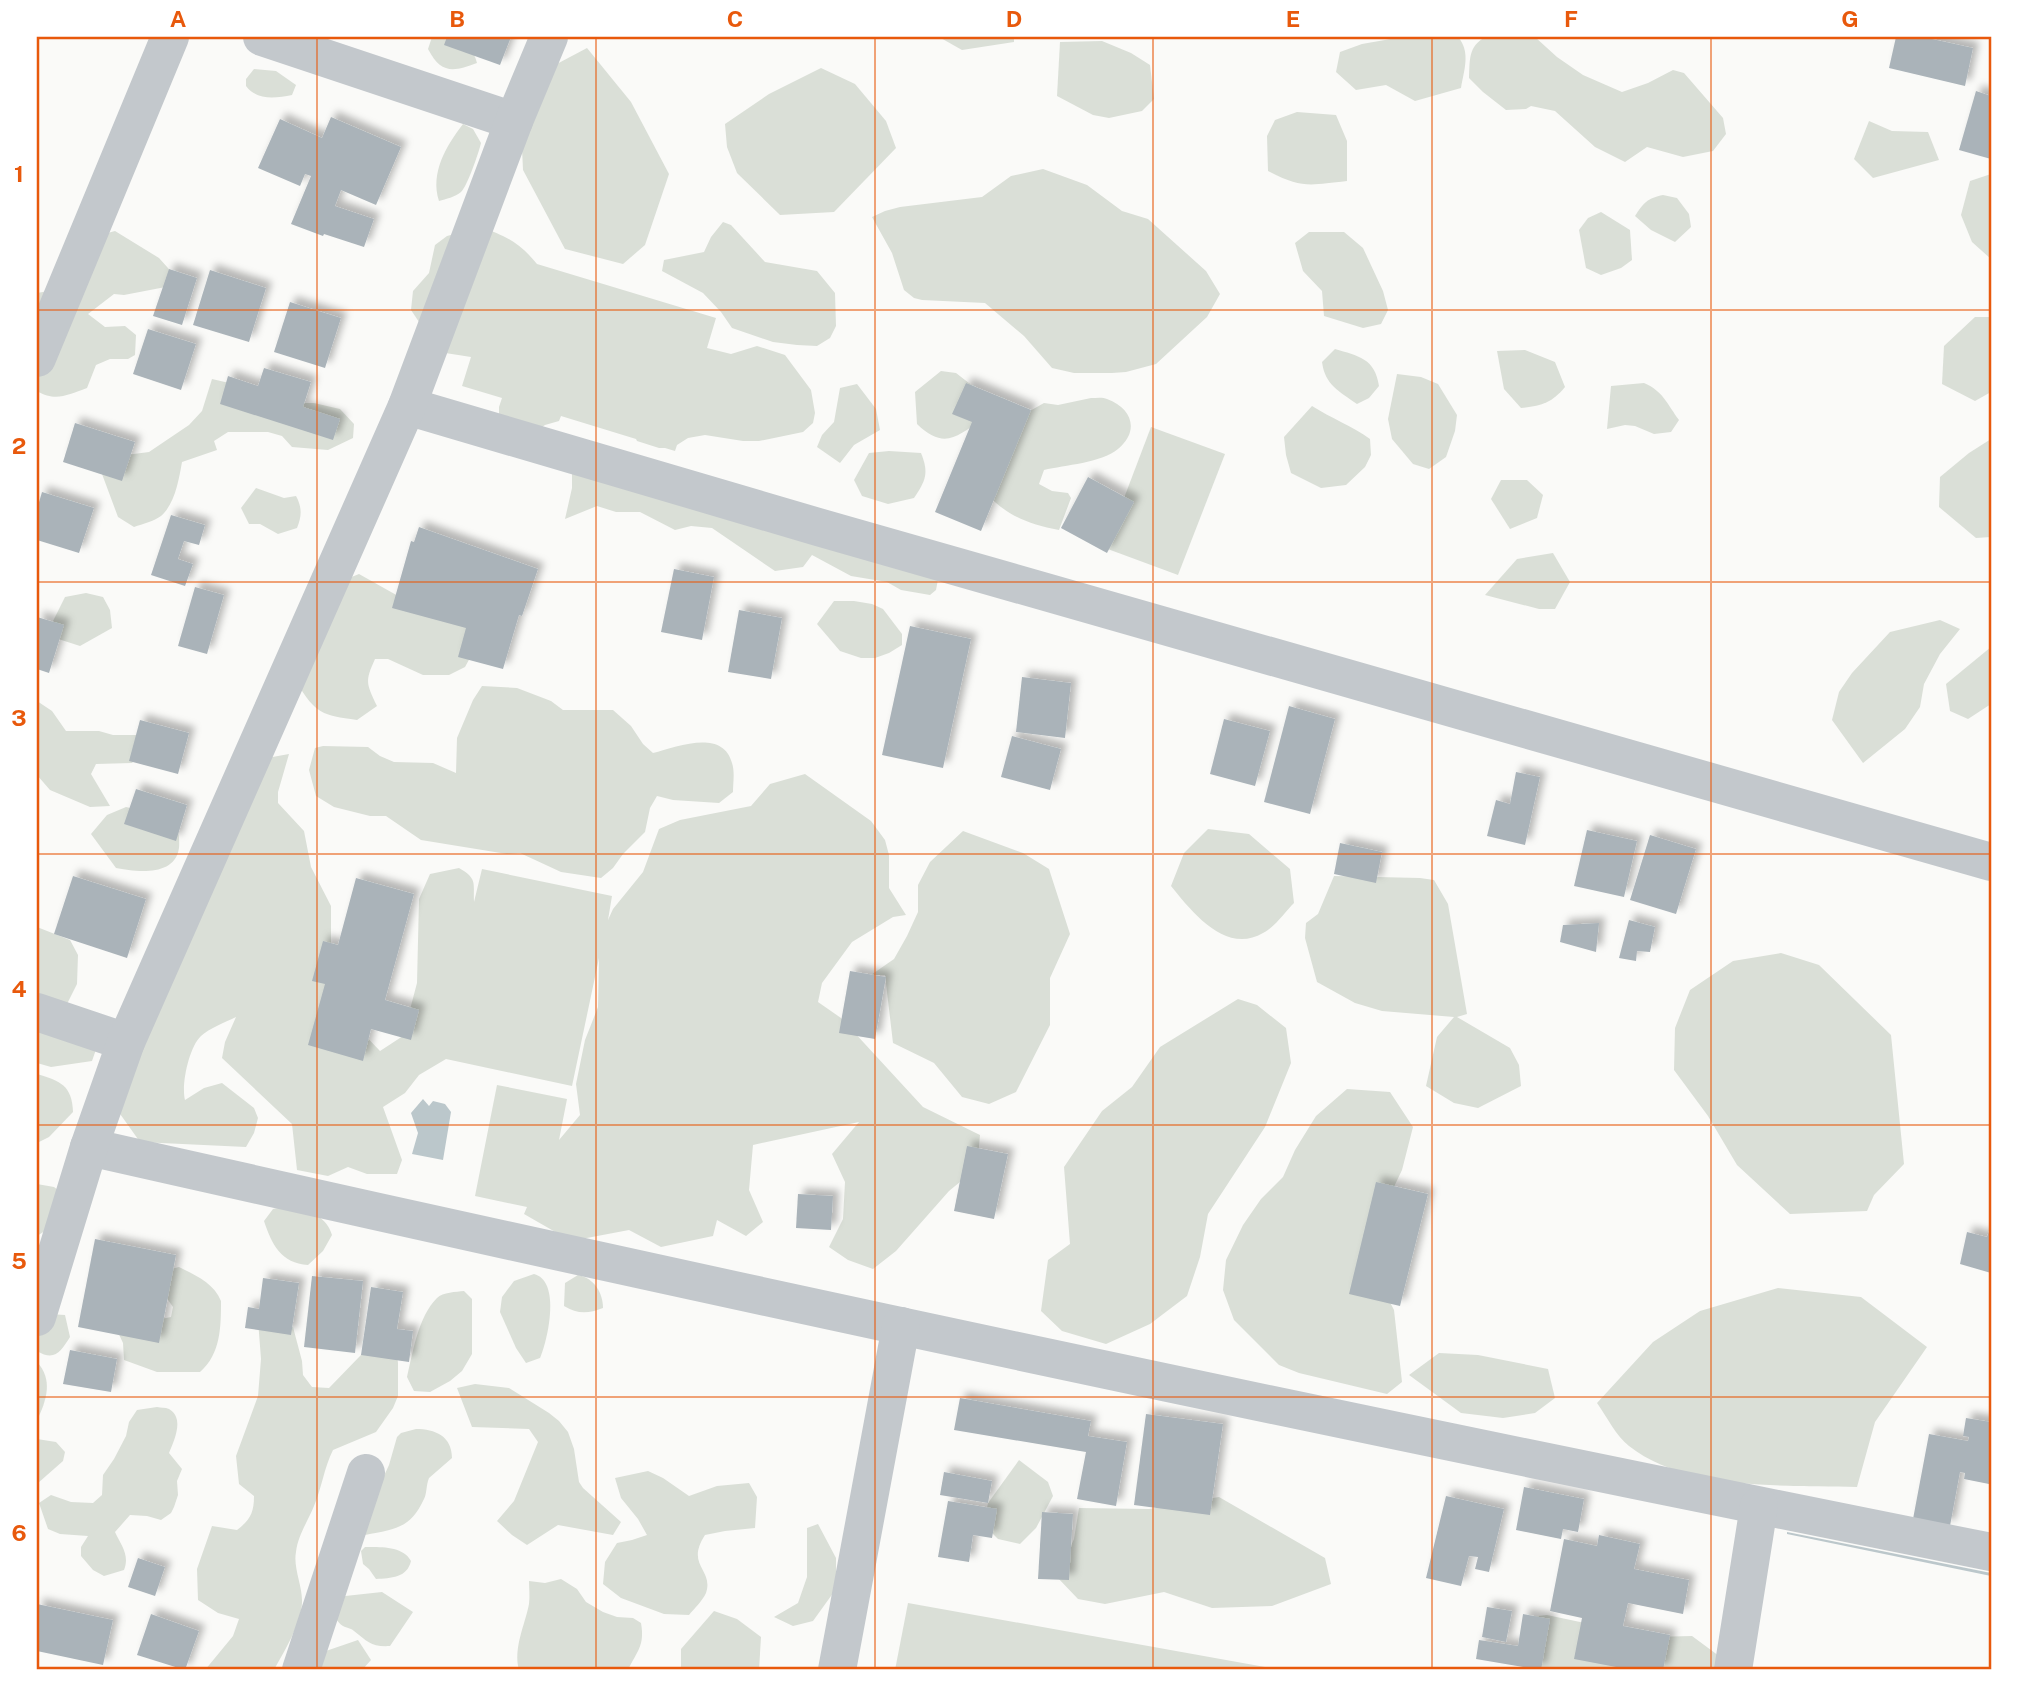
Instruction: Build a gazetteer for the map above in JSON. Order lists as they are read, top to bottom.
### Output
{
  "grid": {
    "columns": [
      "A",
      "B",
      "C",
      "D",
      "E",
      "F",
      "G"
    ],
    "rows": [
      "1",
      "2",
      "3",
      "4",
      "5",
      "6"
    ]
  }
}
